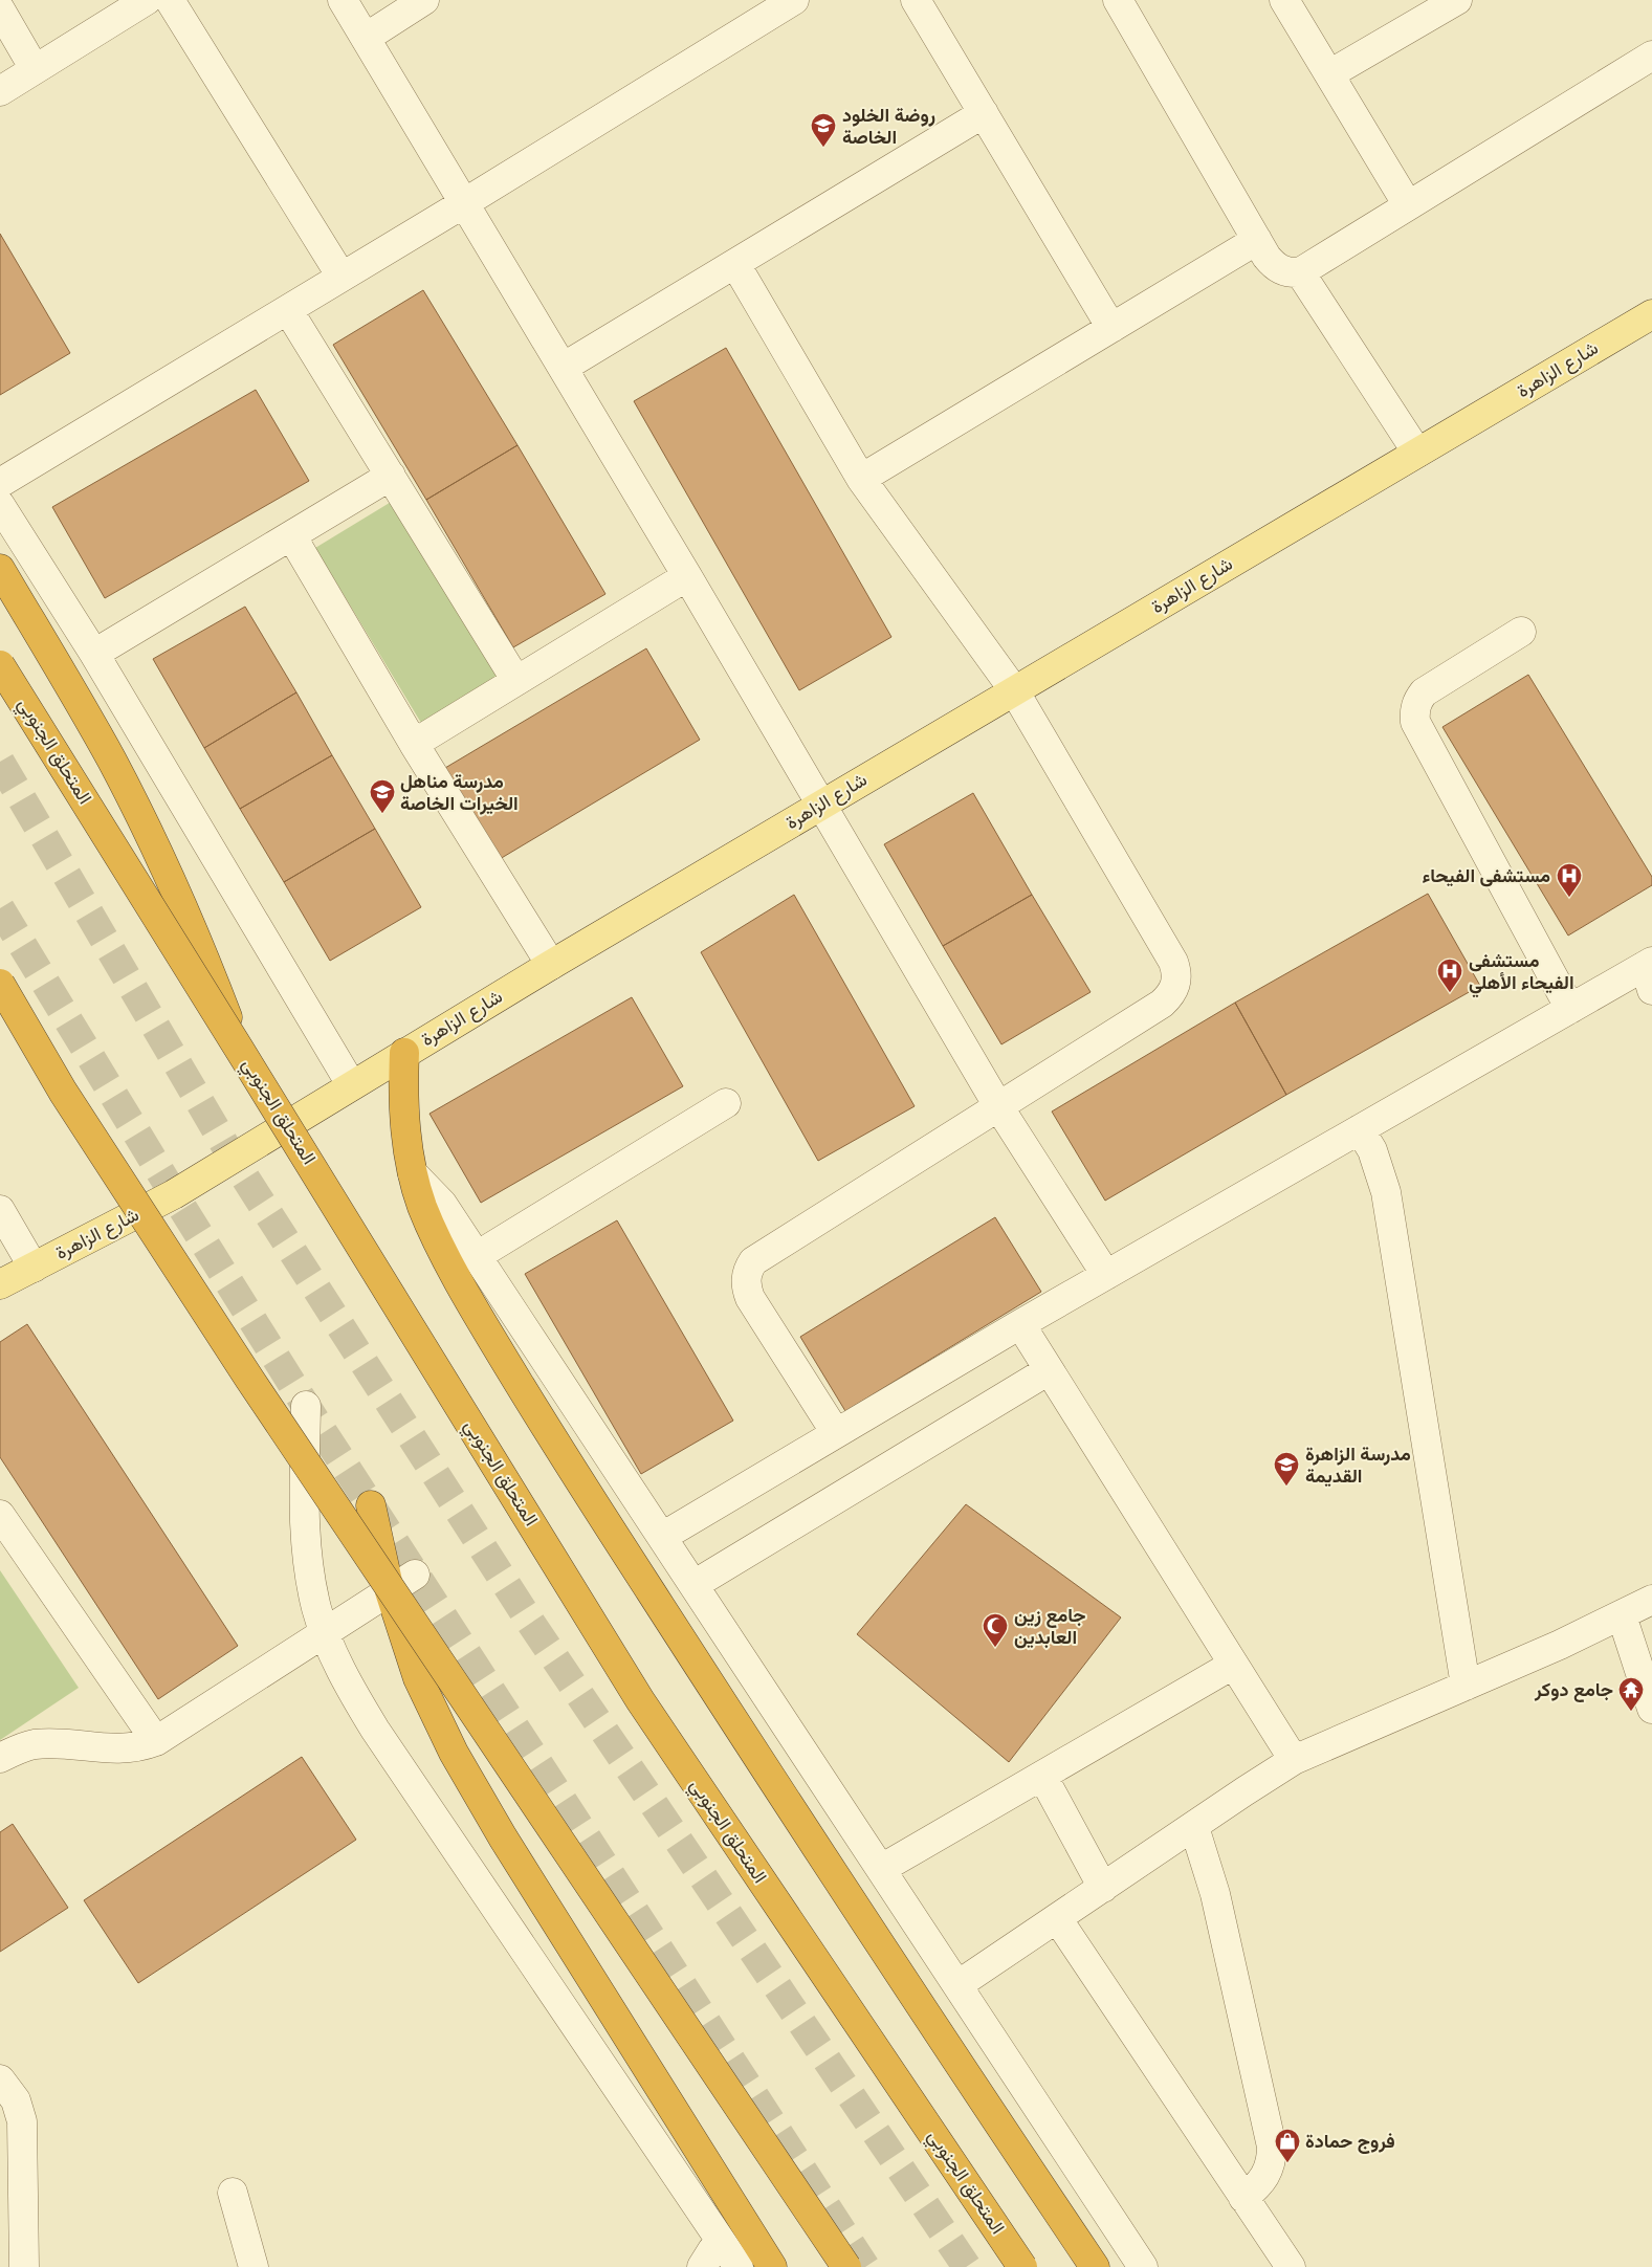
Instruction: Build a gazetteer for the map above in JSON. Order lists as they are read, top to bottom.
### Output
{
  "streets": {
    "highway": ["المتحلق الجنوبي"],
    "main road": ["شارع الزاهرة"]
  },
  "places": {
    "school or university": ["روضة الخلود الخاصة", "مدرسة مناهل الخيرات الخاصة", "مدرسة الزاهرة القديمة"],
    "hospital": ["مستشفى الفيحاء", "مستشفى الفيحاء الأهلي"],
    "mosque": ["جامع زين العابدين"],
    "temple": ["جامع دوكر"],
    "shop": ["فروج حمادة"]
  }
}
